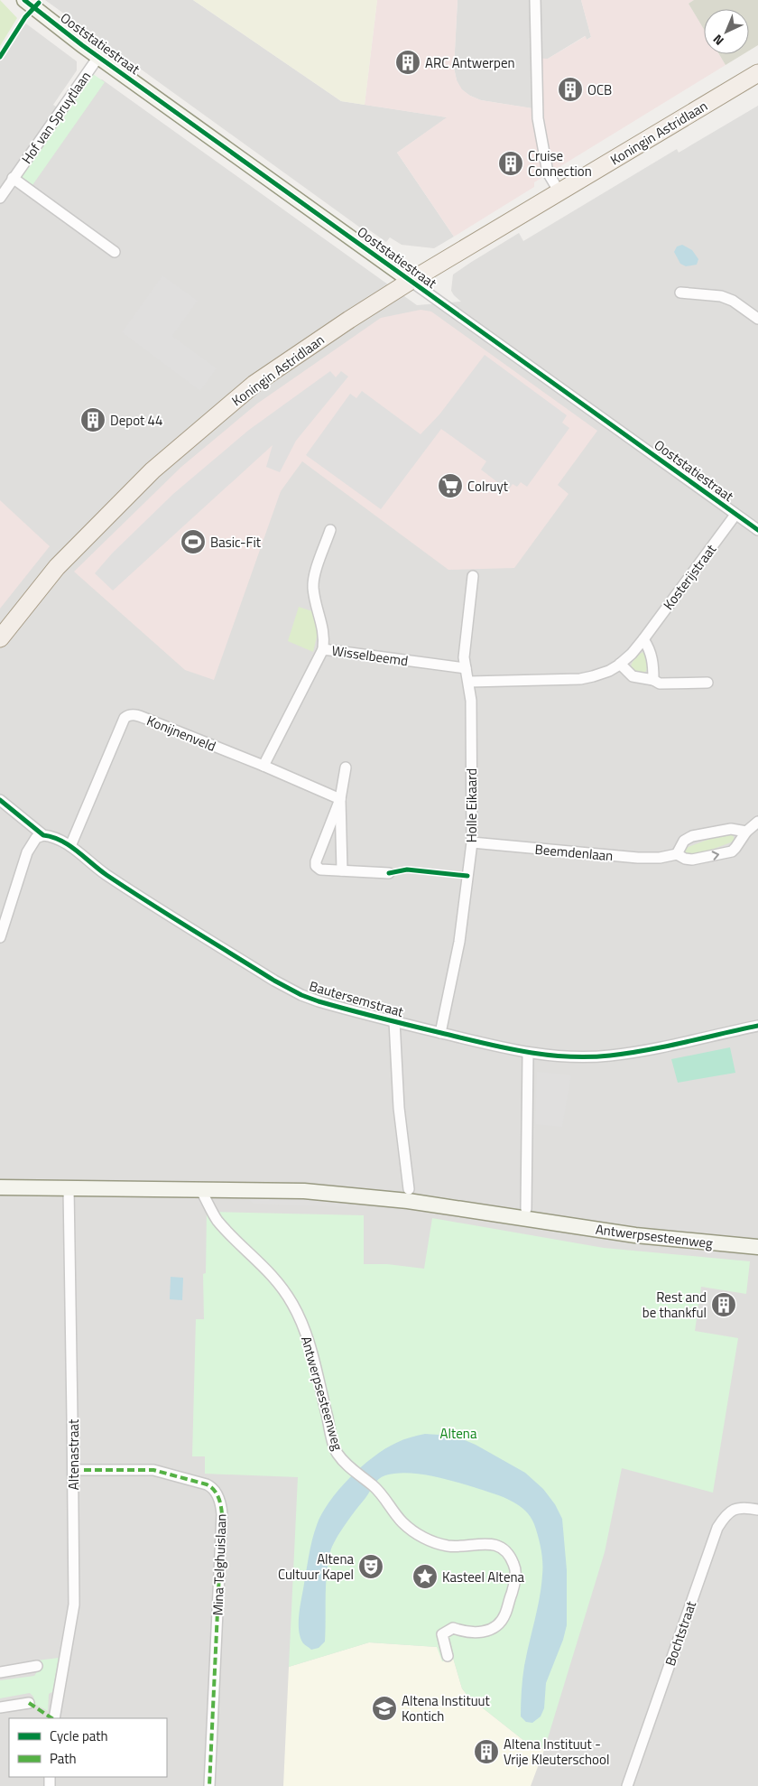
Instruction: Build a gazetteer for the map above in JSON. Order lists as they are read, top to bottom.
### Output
{
  "streets": {
    "main road": ["Koningin Astridlaan"],
    "street": [
      "Ooststatiestraat",
      "Hof van Spruytlaan",
      "Kosterijstraat",
      "Wisselbeemd",
      "Konijnenveld",
      "Holle Eikaard",
      "Beemdenlaan",
      "Bautersemstraat",
      "Antwerpsesteenweg",
      "Altenastraat",
      "Mina Telghuislaan",
      "Bochtstraat"
    ]
  },
  "crossings": [
    ["Ooststatiestraat", "Hof van Spruytlaan"],
    ["Ooststatiestraat", "Koningin Astridlaan"],
    ["Ooststatiestraat", "Kosterijstraat"],
    ["Kosterijstraat", "Holle Eikaard"],
    ["Wisselbeemd", "Konijnenveld"],
    ["Wisselbeemd", "Holle Eikaard"],
    ["Konijnenveld", "Bautersemstraat"],
    ["Holle Eikaard", "Beemdenlaan"],
    ["Holle Eikaard", "Bautersemstraat"],
    ["Antwerpsesteenweg", "Altenastraat"],
    ["Altenastraat", "Mina Telghuislaan"]
  ],
  "parks": ["Altena"],
  "places": {
    "building": [
      "ARC Antwerpen",
      "OCB",
      "Cruise Connection",
      "Depot 44",
      "Rest and be thankful",
      "Altena Instituut - Vrije Kleuterschool"
    ],
    "supermarket": ["Colruyt"],
    "sports": ["Basic-Fit"],
    "theatre": ["Altena Cultuur Kapel"],
    "place": ["Kasteel Altena"],
    "school or university": ["Altena Instituut Kontich"]
  },
  "legend": ["Cycle path", "Path"],
  "north": "bottom left"
}
